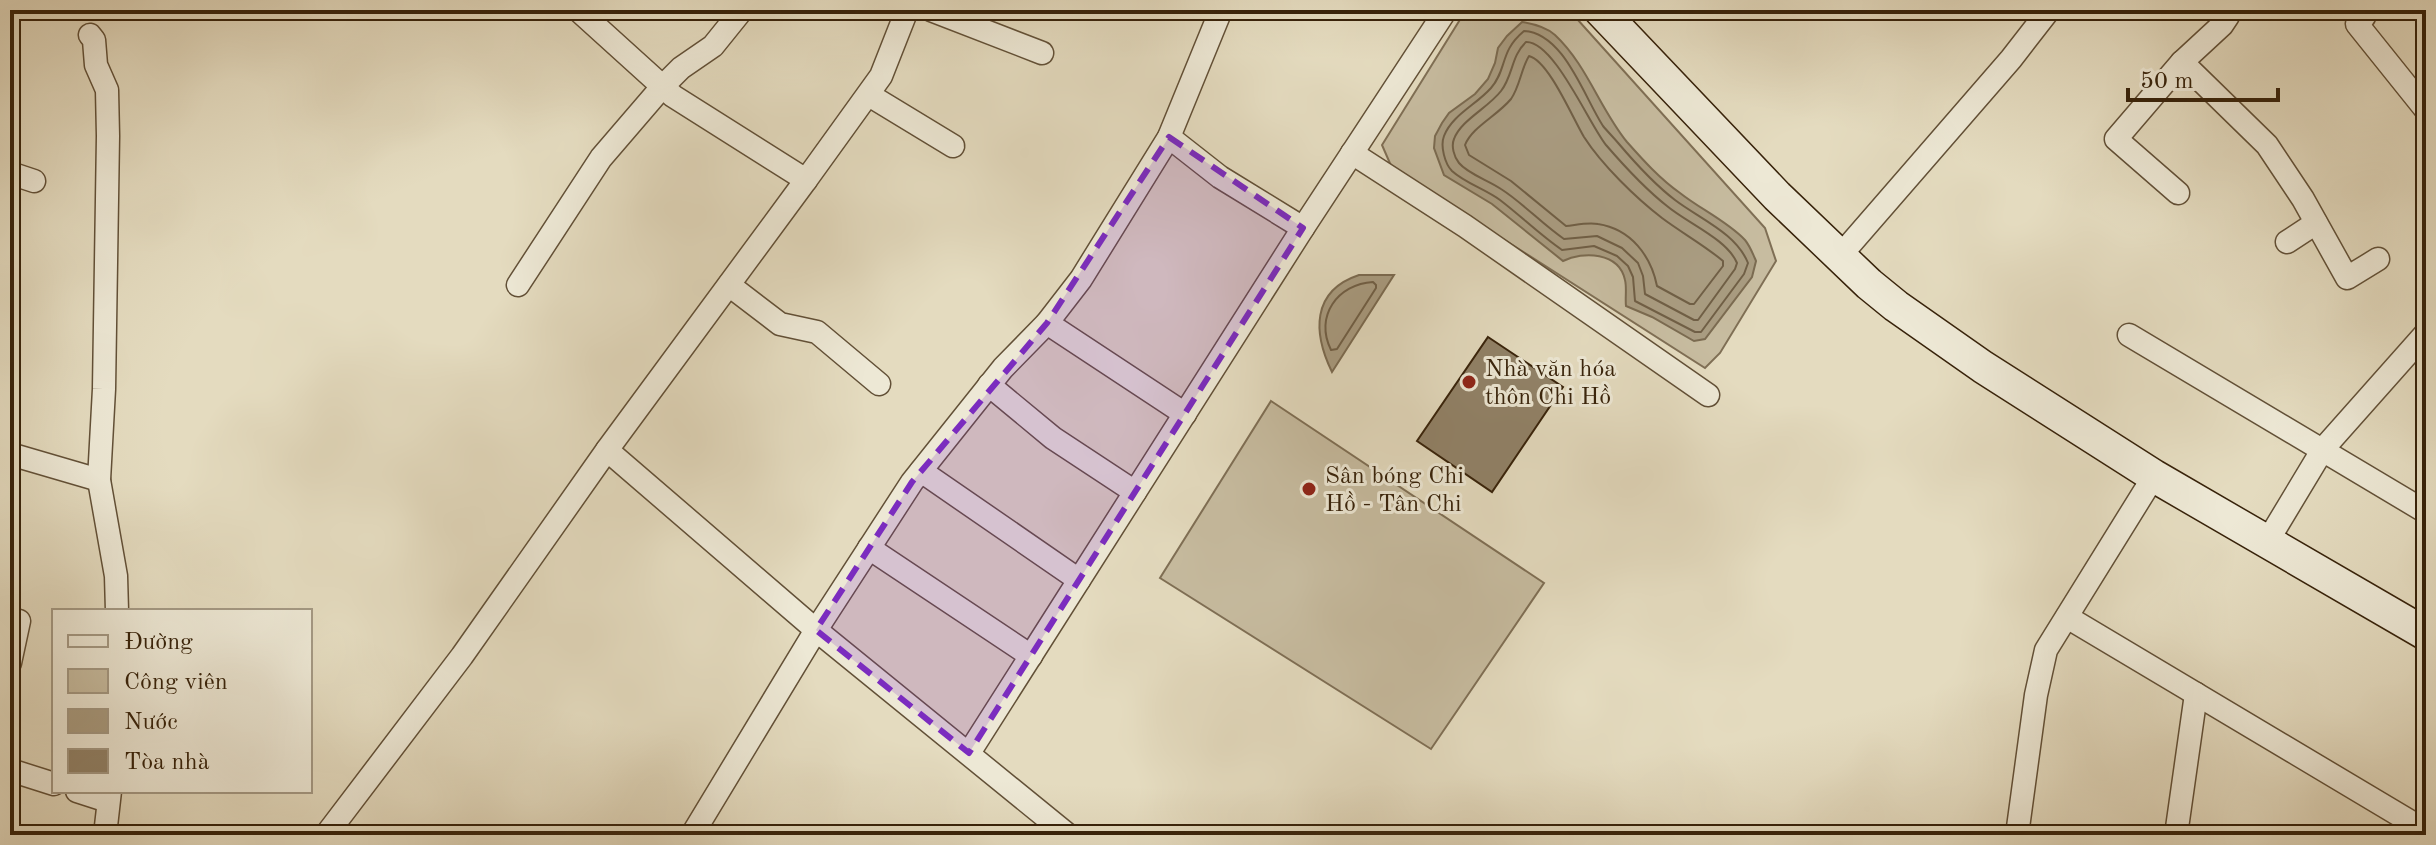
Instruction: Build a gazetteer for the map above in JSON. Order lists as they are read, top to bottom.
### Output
{
  "places": ["Nhà văn hóa thôn Chi Hồ", "Sân bóng Chi Hồ - Tân Chi"],
  "legend": [
    "Đường",
    "Công viên",
    "Nước",
    "Tòa nhà"
  ],
  "scale_bar": "50 m"
}
